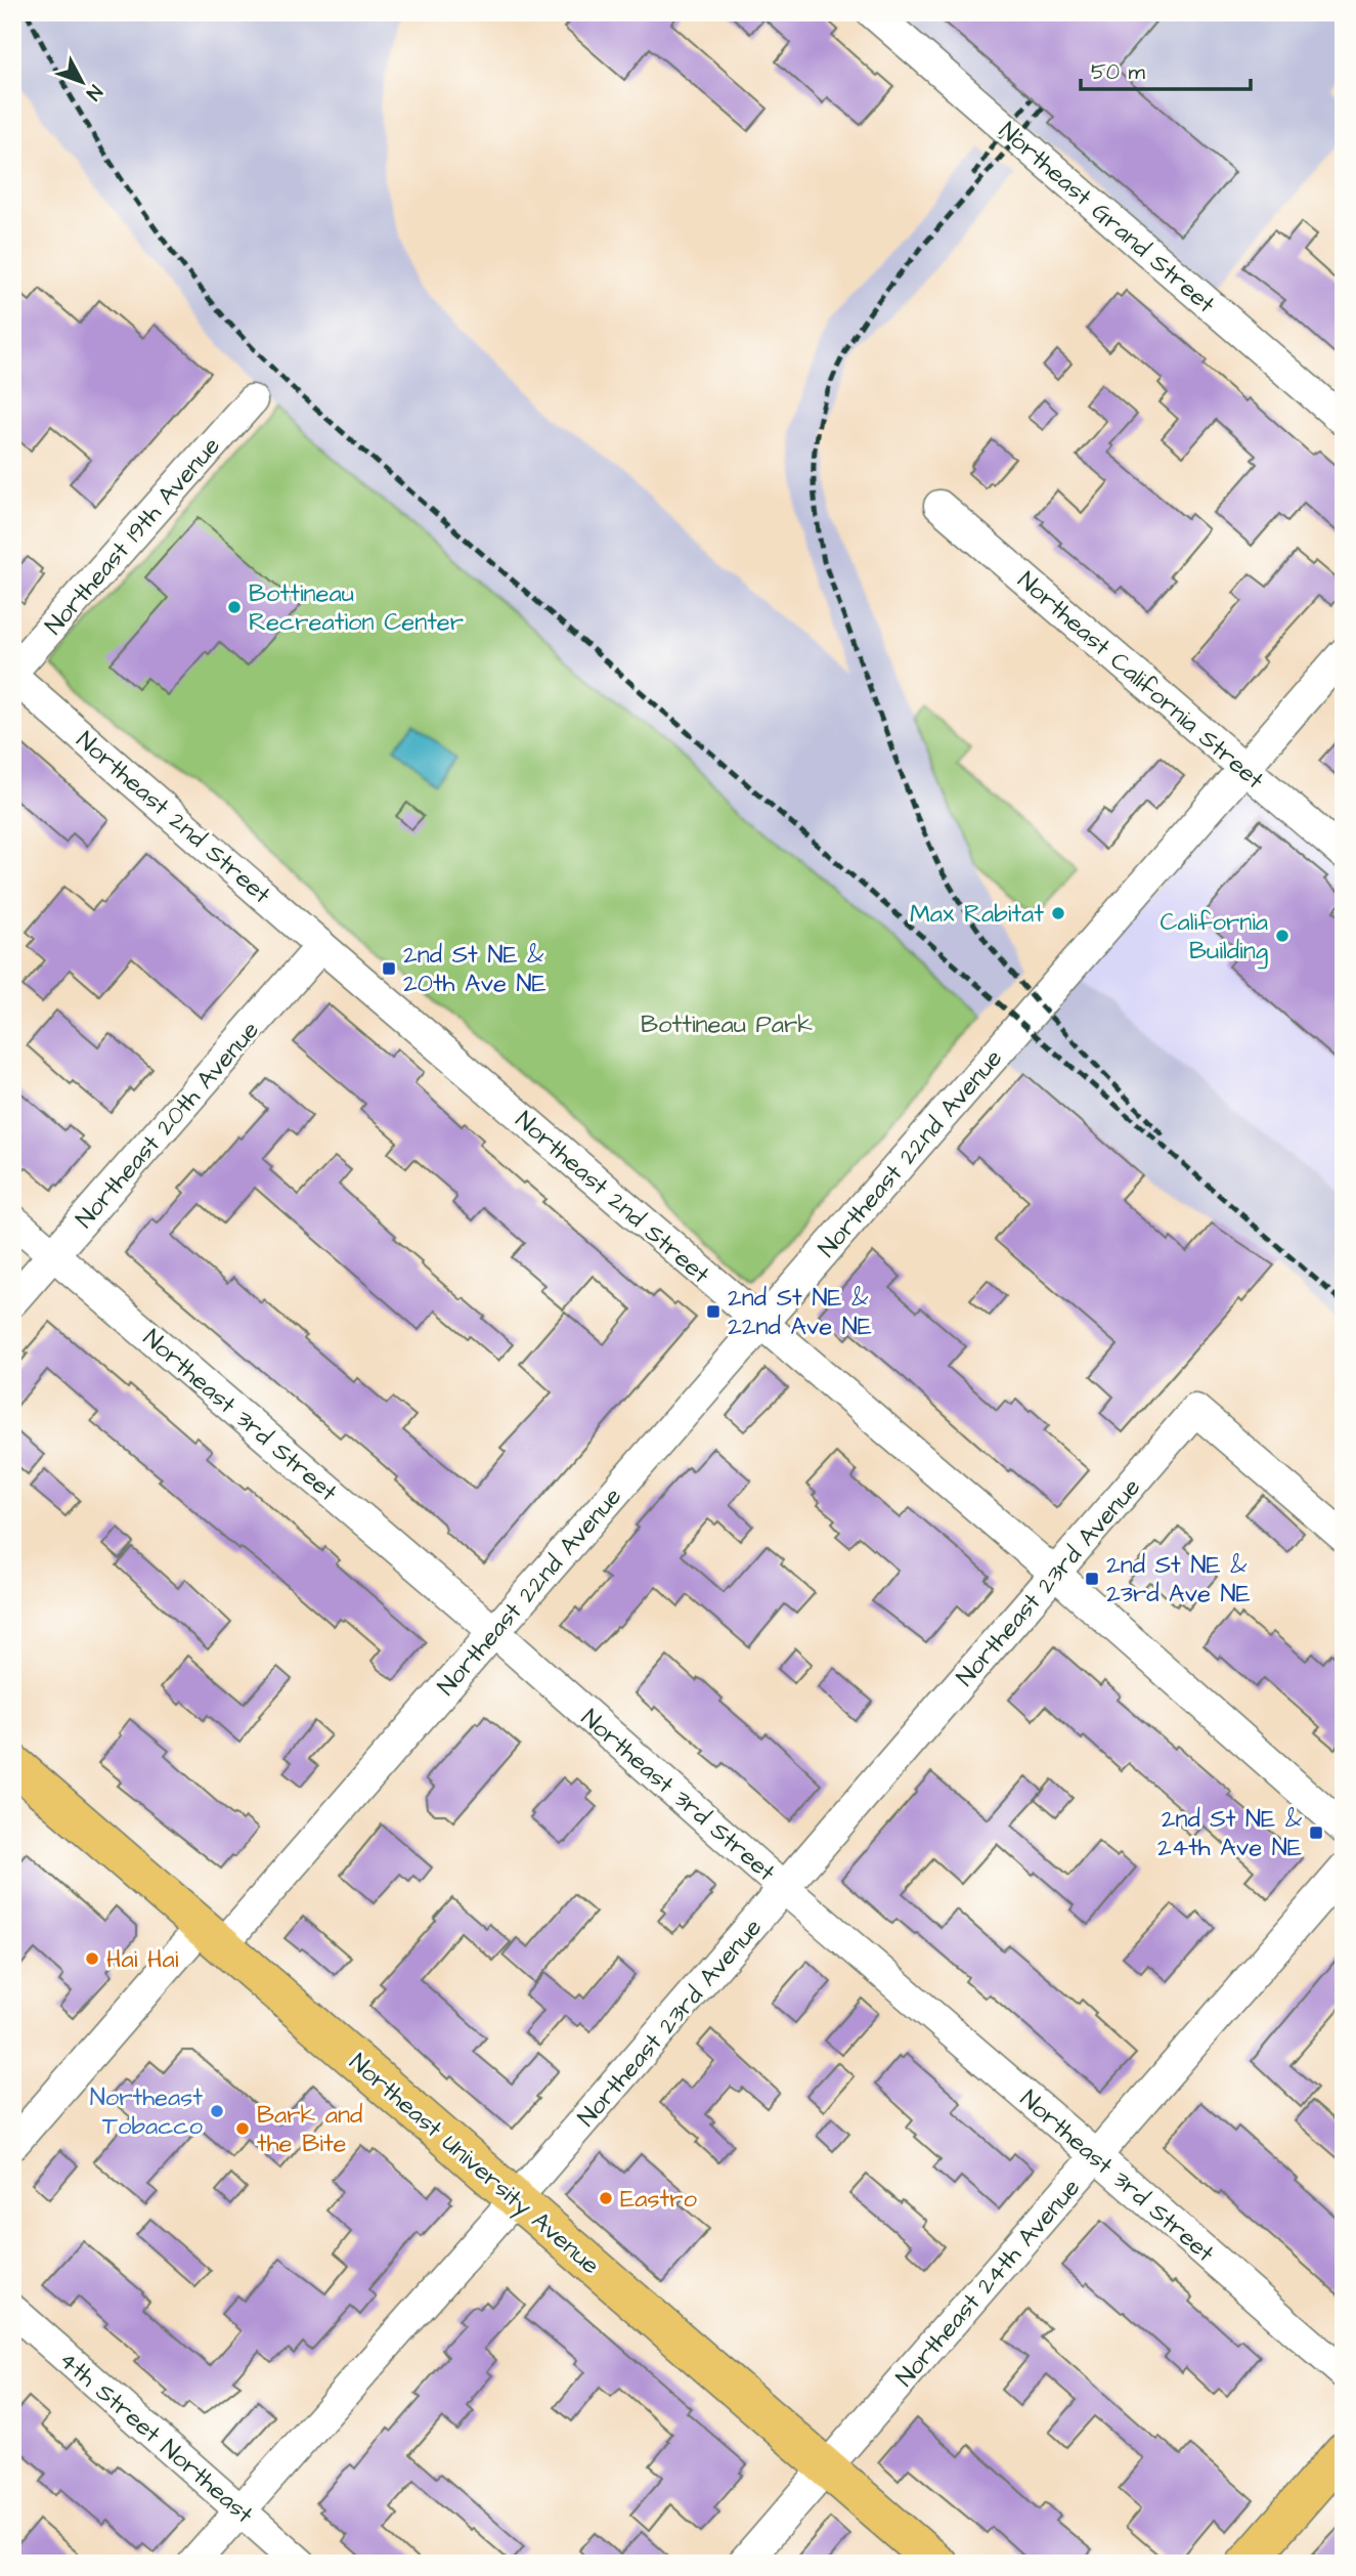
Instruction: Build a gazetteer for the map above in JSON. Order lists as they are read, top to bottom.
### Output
{
  "streets": {
    "main road": ["Northeast University Avenue"],
    "street": [
      "Northeast Grand Street",
      "Northeast 19th Avenue",
      "Northeast California Street",
      "Northeast 2nd Street",
      "Northeast 20th Avenue",
      "Northeast 22nd Avenue",
      "Northeast 3rd Street",
      "Northeast 23rd Avenue",
      "Northeast 24th Avenue",
      "4th Street Northeast"
    ]
  },
  "crossings": [
    ["Northeast 19th Avenue", "Northeast 2nd Street"],
    ["Northeast California Street", "Northeast 22nd Avenue"],
    ["Northeast 2nd Street", "Northeast 20th Avenue"],
    ["Northeast 2nd Street", "Northeast 22nd Avenue"],
    ["Northeast 2nd Street", "Northeast 23rd Avenue"],
    ["Northeast 20th Avenue", "Northeast 3rd Street"],
    ["Northeast 22nd Avenue", "Northeast 3rd Street"],
    ["Northeast 22nd Avenue", "Northeast University Avenue"],
    ["Northeast 3rd Street", "Northeast 23rd Avenue"],
    ["Northeast 3rd Street", "Northeast 24th Avenue"],
    ["Northeast 23rd Avenue", "Northeast University Avenue"],
    ["Northeast 23rd Avenue", "4th Street Northeast"],
    ["Northeast University Avenue", "Northeast 24th Avenue"]
  ],
  "parks": ["Bottineau Park"],
  "places": {
    "other": [
      "Bottineau Recreation Center",
      "Max Rabitat",
      "California Building",
      "Hai Hai",
      "Northeast Tobacco",
      "Bark and the Bite",
      "Eastro"
    ],
    "transit": [
      "2nd St NE & 20th Ave NE",
      "2nd St NE & 22nd Ave NE",
      "2nd St NE & 23rd Ave NE",
      "2nd St NE & 24th Ave NE"
    ]
  },
  "scale_bar": "50 m",
  "north": "bottom right"
}
